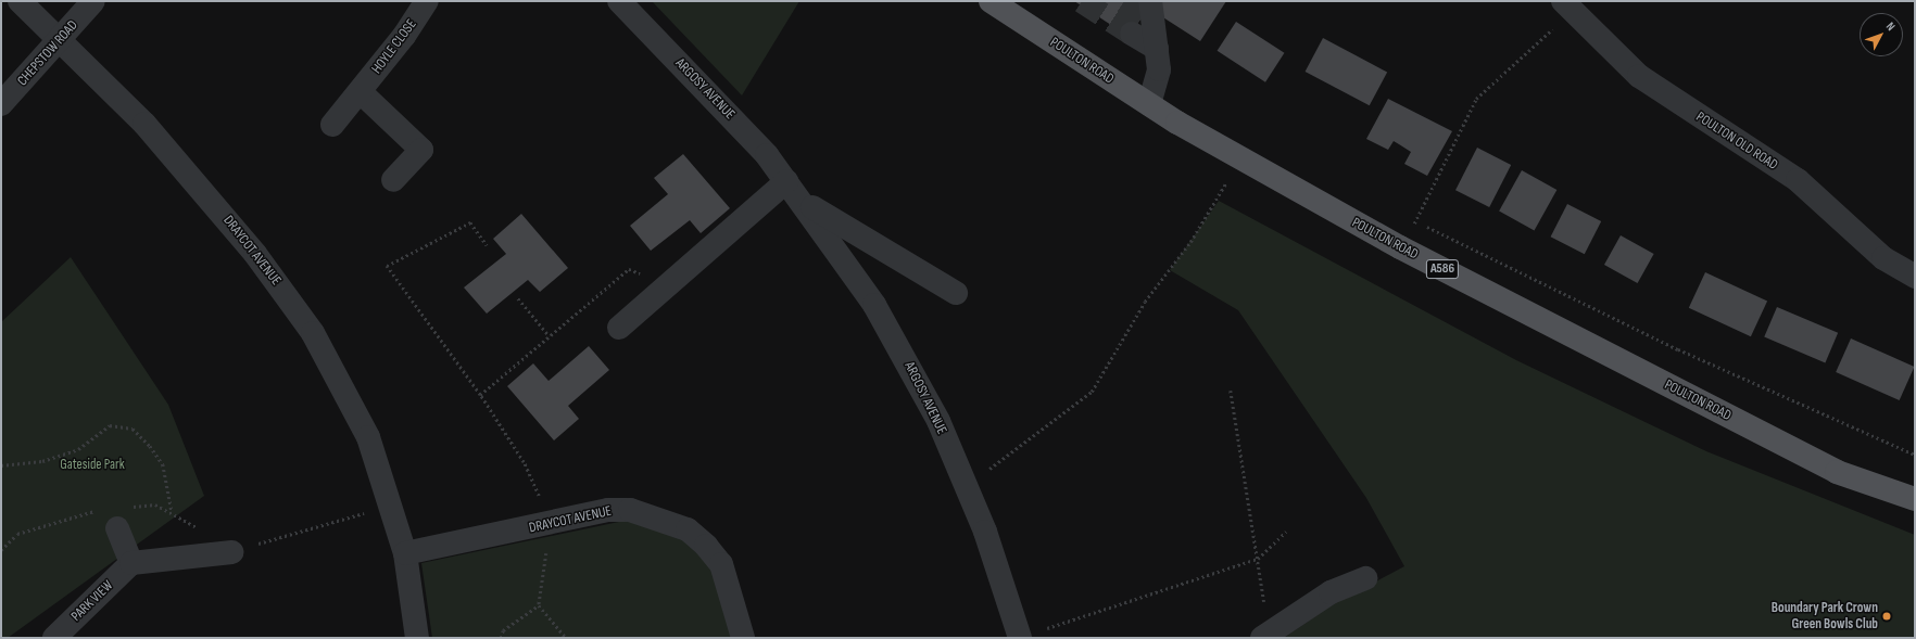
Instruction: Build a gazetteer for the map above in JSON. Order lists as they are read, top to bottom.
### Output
{
  "streets": {
    "main road": ["POULTON ROAD", "A586"],
    "street": [
      "HOYLE CLOSE",
      "CHEPSTOW ROAD",
      "ARGOSY AVENUE",
      "POULTON OLD ROAD",
      "DRAYCOT AVENUE",
      "PARK VIEW"
    ]
  },
  "crossings": [
    ["CHEPSTOW ROAD", "DRAYCOT AVENUE"]
  ],
  "parks": ["Gateside Park"],
  "places": ["Boundary Park Crown Green Bowls Club"],
  "north": "top right"
}
